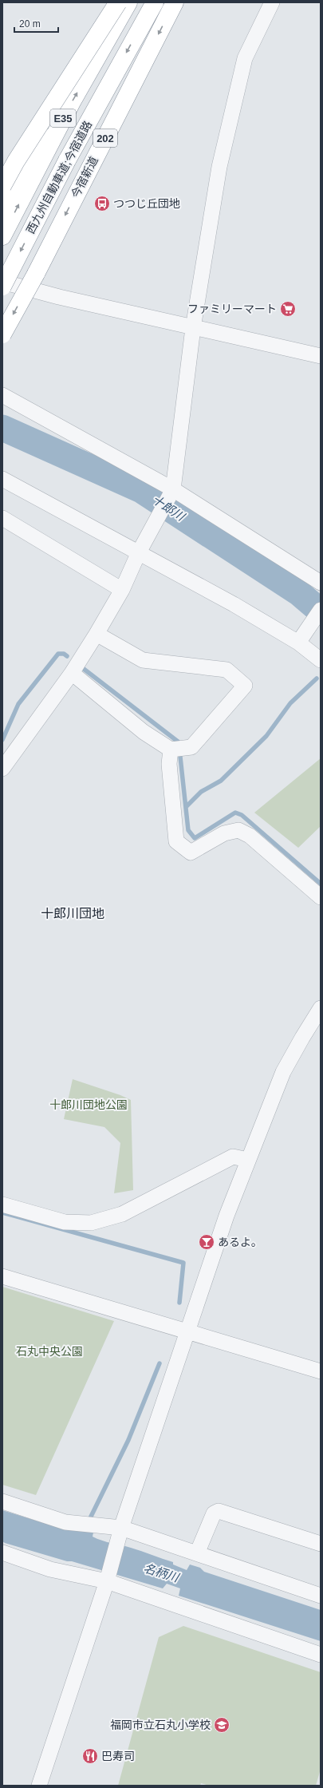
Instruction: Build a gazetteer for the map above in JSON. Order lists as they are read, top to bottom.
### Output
{
  "streets": {
    "highway": [
      "E35",
      "202",
      "西九州自動車道;今宿道路",
      "今宿新道"
    ]
  },
  "districts": ["十郎川団地"],
  "water": ["十郎川", "名柄川"],
  "parks": ["十郎川団地公園", "石丸中央公園"],
  "places": {
    "bus stop": ["つつじ丘団地"],
    "supermarket": ["ファミリーマート"],
    "bar": ["あるよ。"],
    "school or university": ["福岡市立石丸小学校"],
    "restaurant": ["巴寿司"]
  },
  "scale_bar": "20 m"
}
